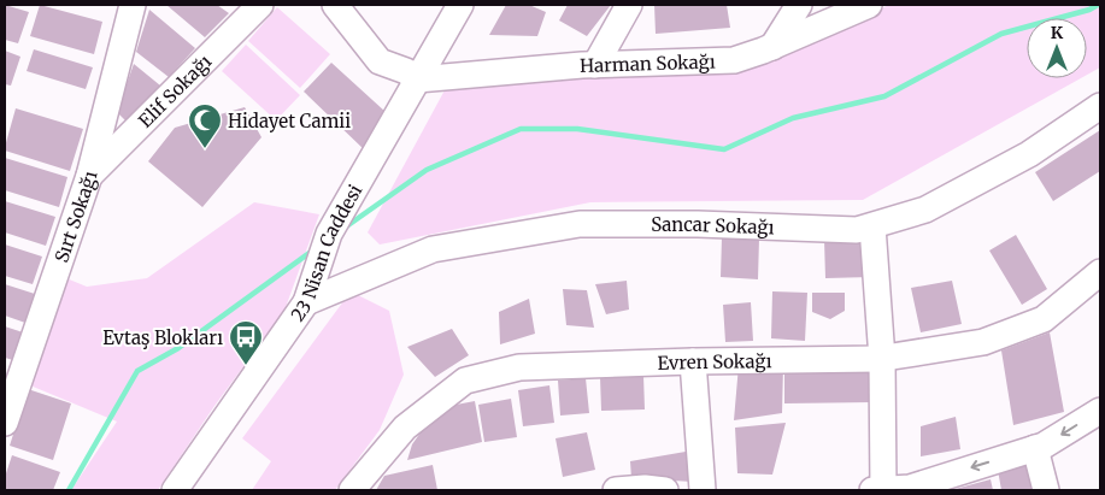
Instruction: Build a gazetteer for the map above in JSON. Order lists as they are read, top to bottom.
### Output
{
  "streets": {
    "street": [
      "Harman Sokağı",
      "Elif Sokağı",
      "Sırt Sokağı",
      "Sancar Sokağı",
      "23 Nisan Caddesi",
      "Evren Sokağı"
    ]
  },
  "crossings": [
    ["Harman Sokağı", "23 Nisan Caddesi"],
    ["Elif Sokağı", "Sırt Sokağı"],
    ["Sancar Sokağı", "23 Nisan Caddesi"]
  ],
  "places": {
    "mosque": ["Hidayet Camii"],
    "bus stop": ["Evtaş Blokları"]
  },
  "north": "top"
}
